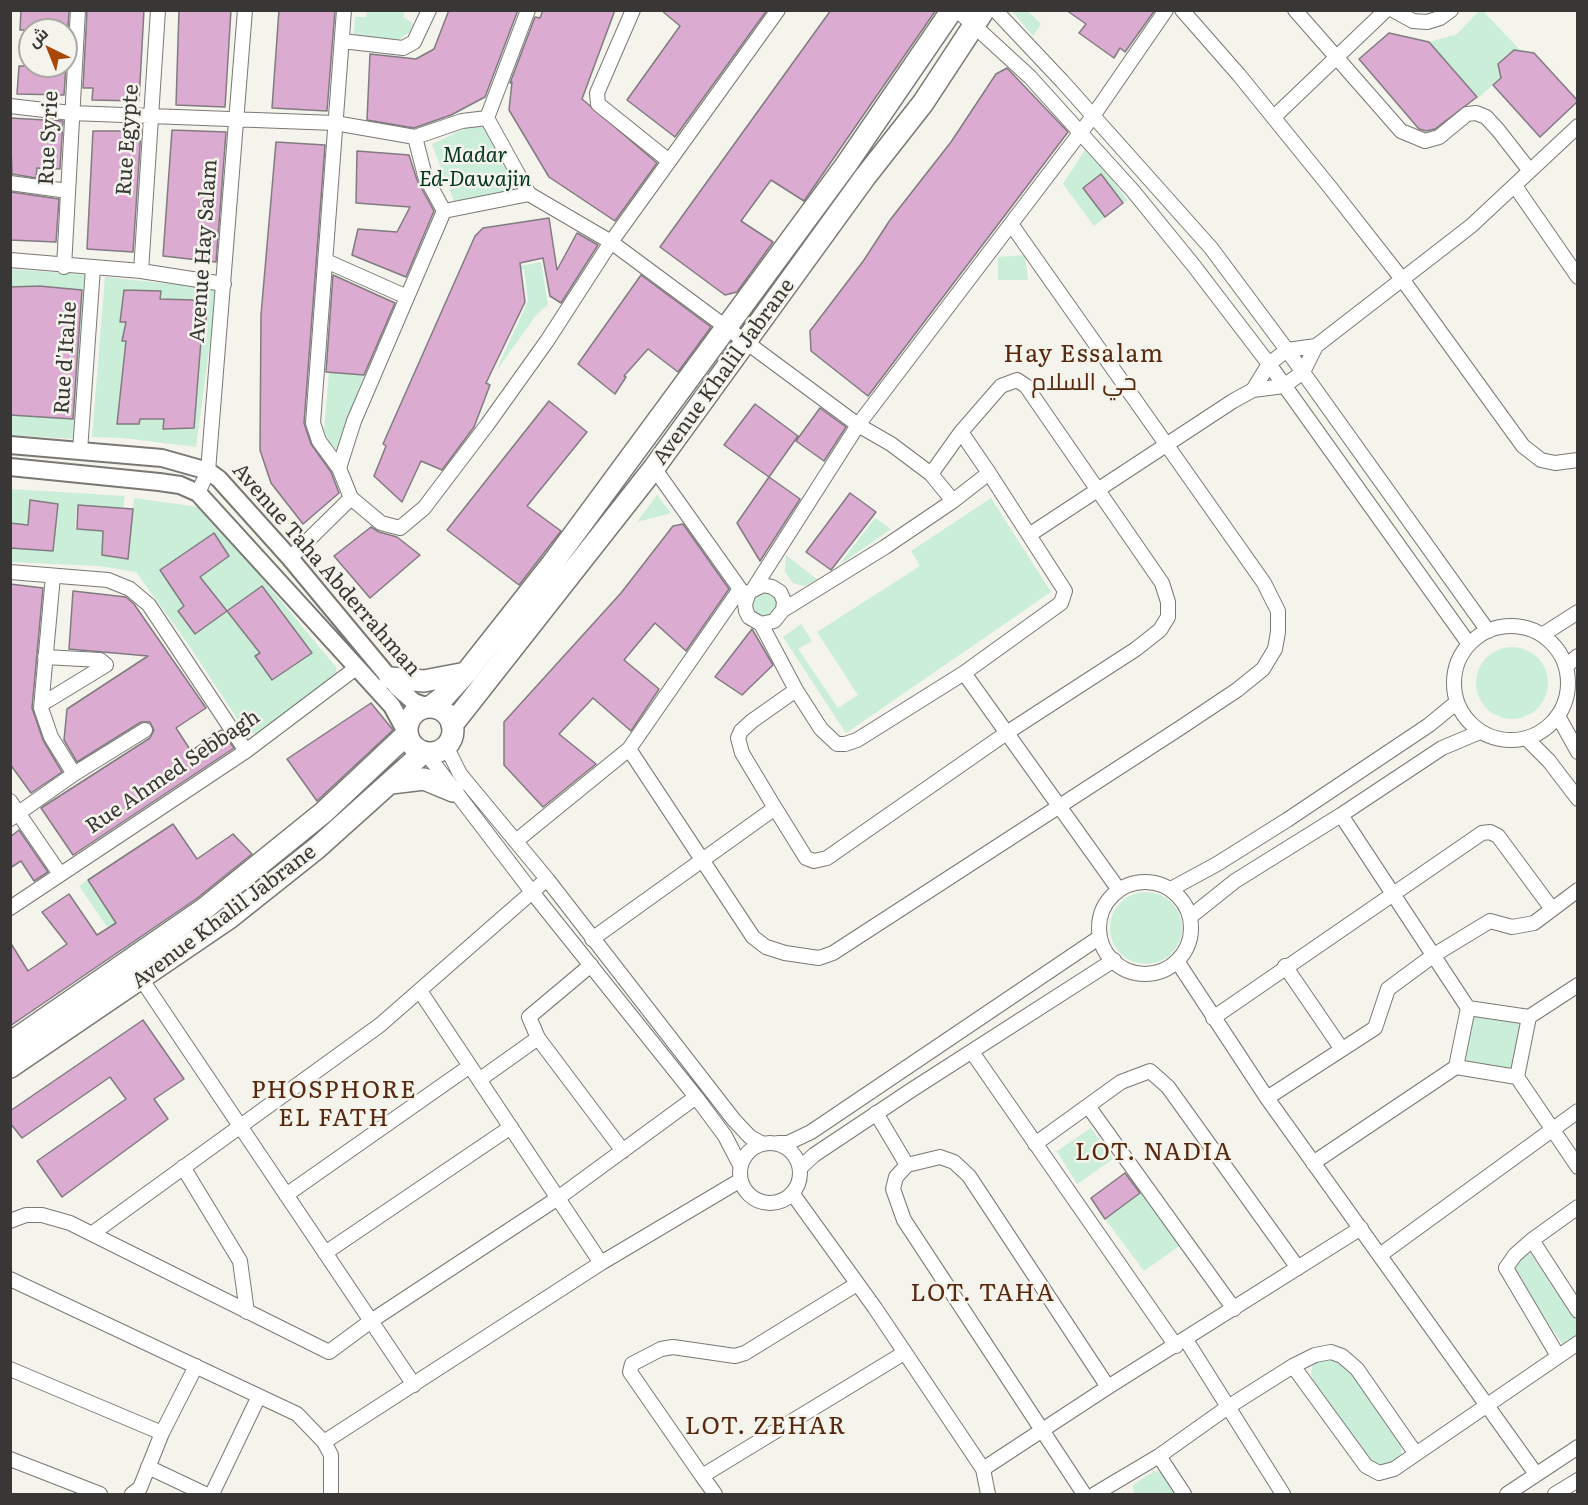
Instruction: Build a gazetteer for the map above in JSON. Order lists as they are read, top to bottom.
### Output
{
  "streets": {
    "main road": ["Avenue Khalil Jabrane"],
    "street": [
      "Rue Syrie",
      "Rue Egypte",
      "Avenue Hay Salam",
      "Rue d'Italie",
      "Avenue Taha Abderrahman",
      "Rue Ahmed Sebbagh"
    ]
  },
  "crossings": [
    ["Avenue Hay Salam", "Avenue Taha Abderrahman"],
    ["Rue d'Italie", "Avenue Taha Abderrahman"],
    ["Avenue Khalil Jabrane", "Avenue Taha Abderrahman"],
    ["Avenue Taha Abderrahman", "Rue Ahmed Sebbagh"]
  ],
  "districts": [
    "Hay Essalam حي السلام",
    "PHOSPHORE EL FATH",
    "LOT. NADIA",
    "LOT. TAHA",
    "LOT. ZEHAR"
  ],
  "parks": ["Madar Ed-Dawajin"],
  "north": "top left"
}
